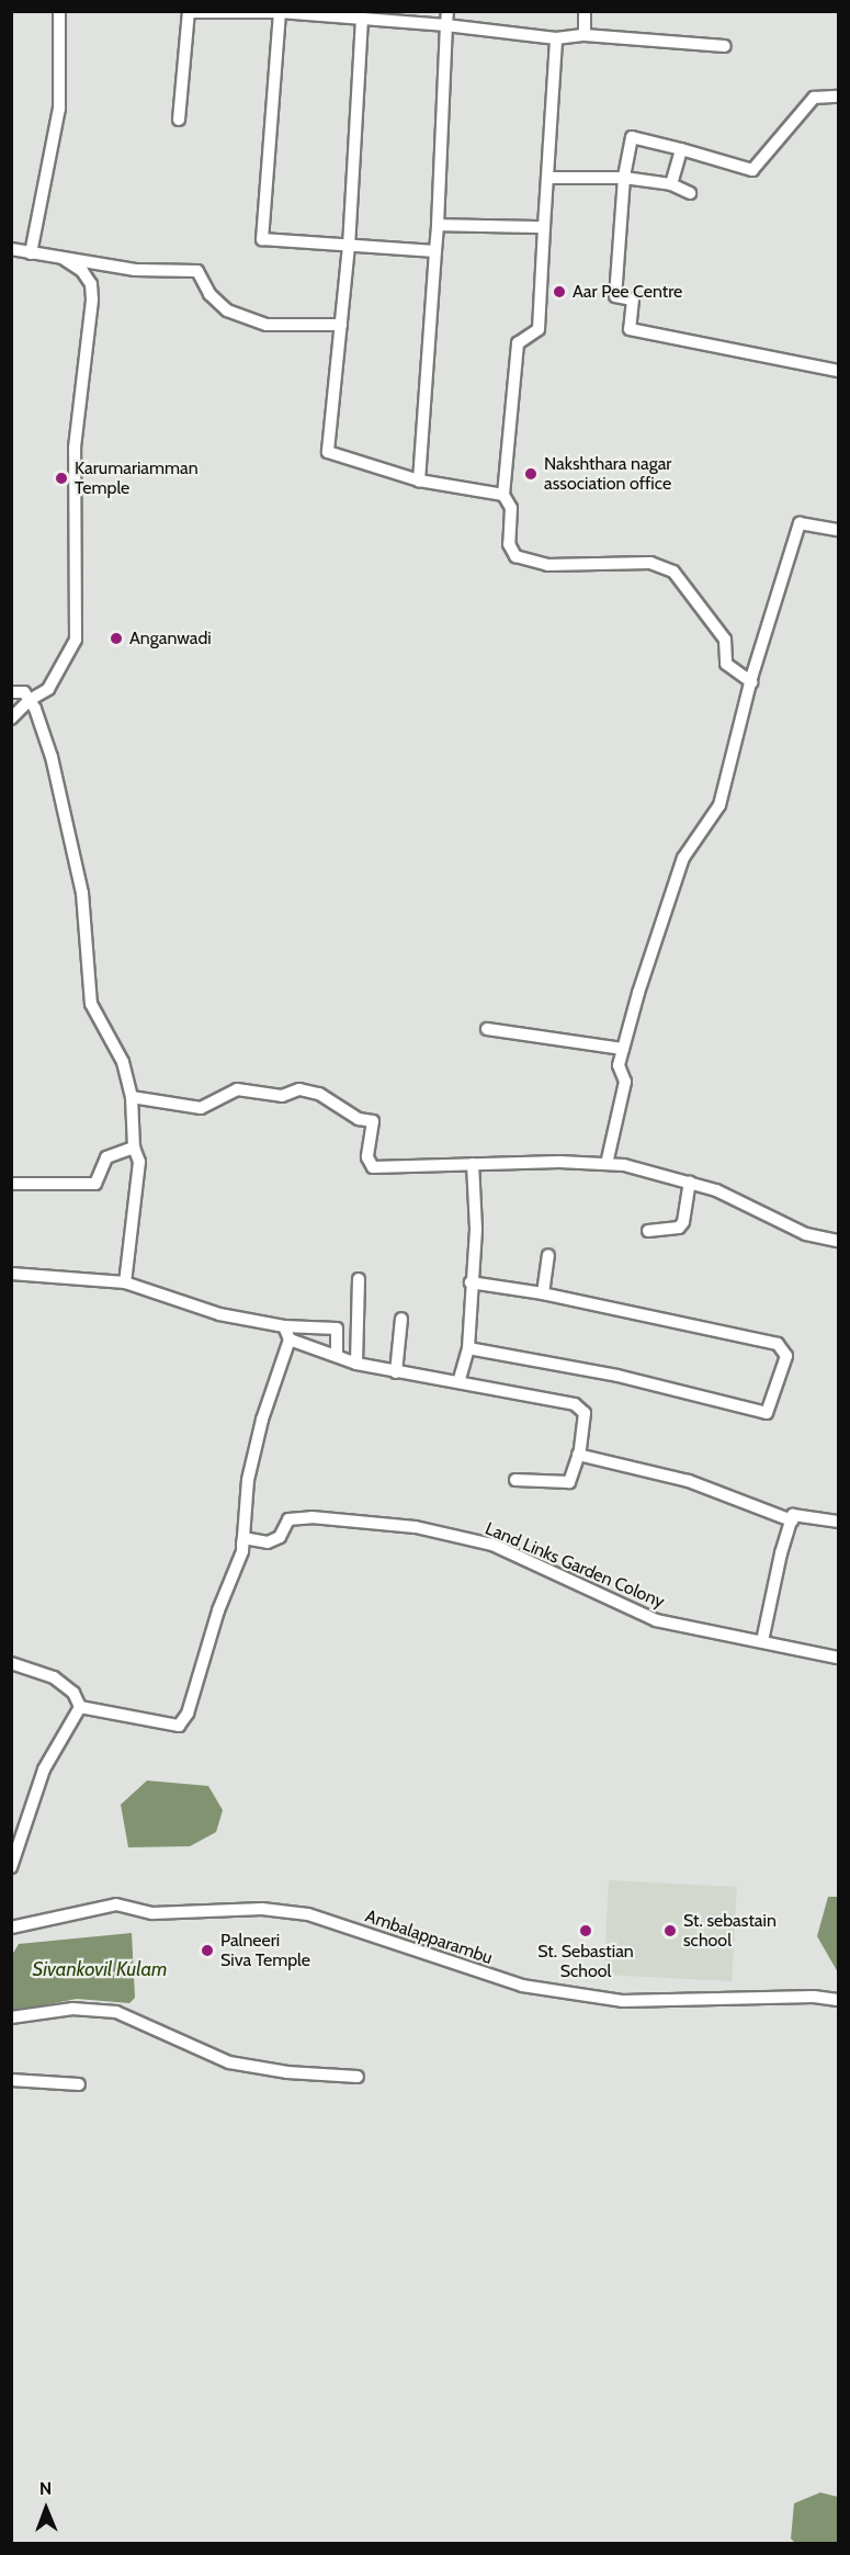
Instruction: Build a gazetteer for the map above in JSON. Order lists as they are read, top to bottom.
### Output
{
  "streets": {
    "street": ["Land Links Garden Colony", "Ambalapparambu"]
  },
  "water": ["Sivankovil Kulam"],
  "places": [
    "Aar Pee Centre",
    "Nakshthara nagar association office",
    "Karumariamman Temple",
    "Anganwadi",
    "St. Sebastian School",
    "St. sebastain school",
    "Palneeri Siva Temple"
  ],
  "north": "top"
}
